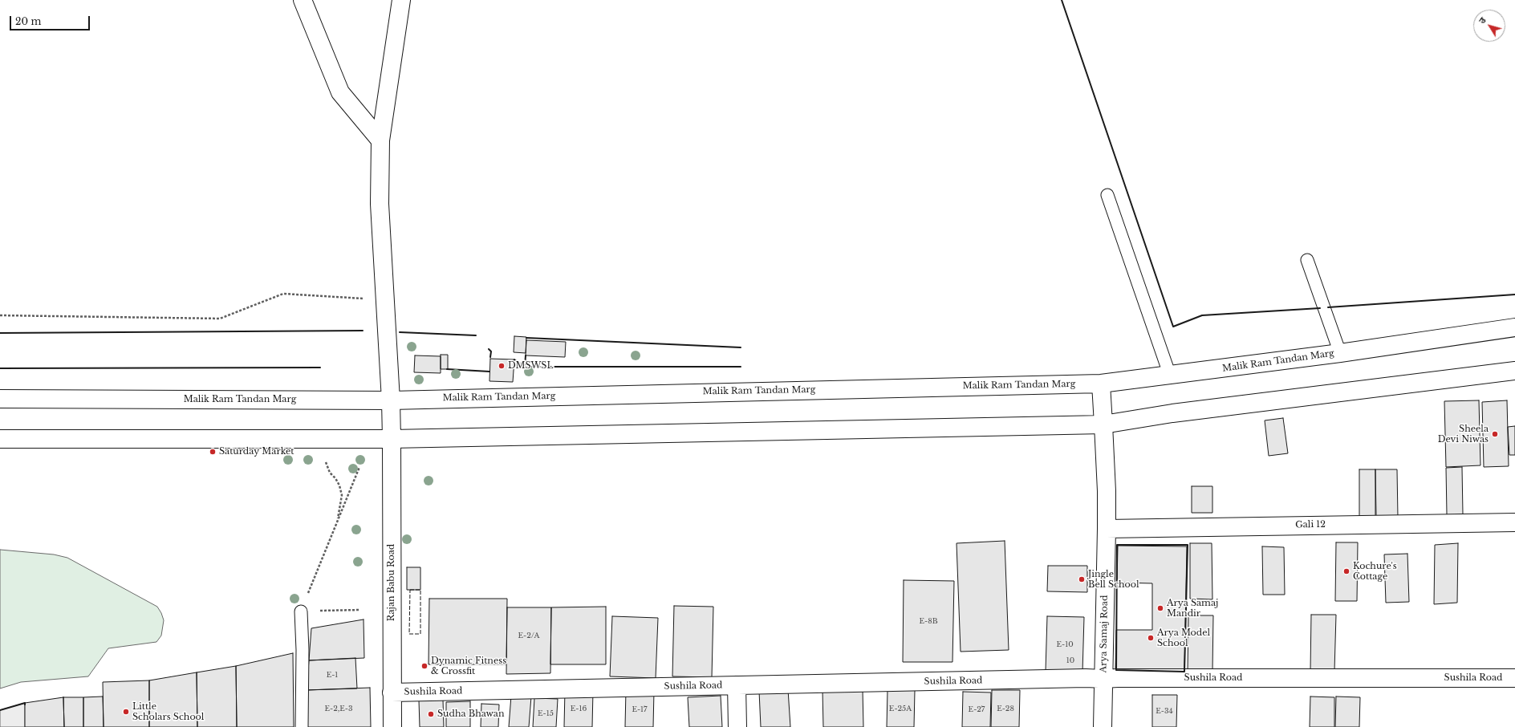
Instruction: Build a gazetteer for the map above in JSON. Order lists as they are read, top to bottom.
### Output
{
  "streets": {
    "street": [
      "Malik Ram Tandan Marg",
      "Gali 12",
      "Rajan Babu Road",
      "Arya Samaj Road",
      "Sushila Road"
    ]
  },
  "crossings": [
    ["Malik Ram Tandan Marg", "Rajan Babu Road"],
    ["Malik Ram Tandan Marg", "Arya Samaj Road"],
    ["Gali 12", "Arya Samaj Road"],
    ["Rajan Babu Road", "Sushila Road"],
    ["Arya Samaj Road", "Sushila Road"]
  ],
  "places": [
    "DMSWSL",
    "Sheela Devi Niwas",
    "Saturday Market",
    "Kochure's Cottage",
    "Jingle Bell School",
    "Arya Samaj Mandir",
    "Arya Model School",
    "Dynamic Fitness & Crossfit",
    "Little Scholars School",
    "Sudha Bhawan"
  ],
  "house_numbers": [
    "E-8B",
    "E-2/A",
    "E-10",
    "10",
    "E-1",
    "E-2,E-3",
    "E-16",
    "E-25A",
    "E-28",
    "E-17",
    "E-27",
    "E-34",
    "E-15"
  ],
  "scale_bar": "20 m",
  "north": "top left"
}
